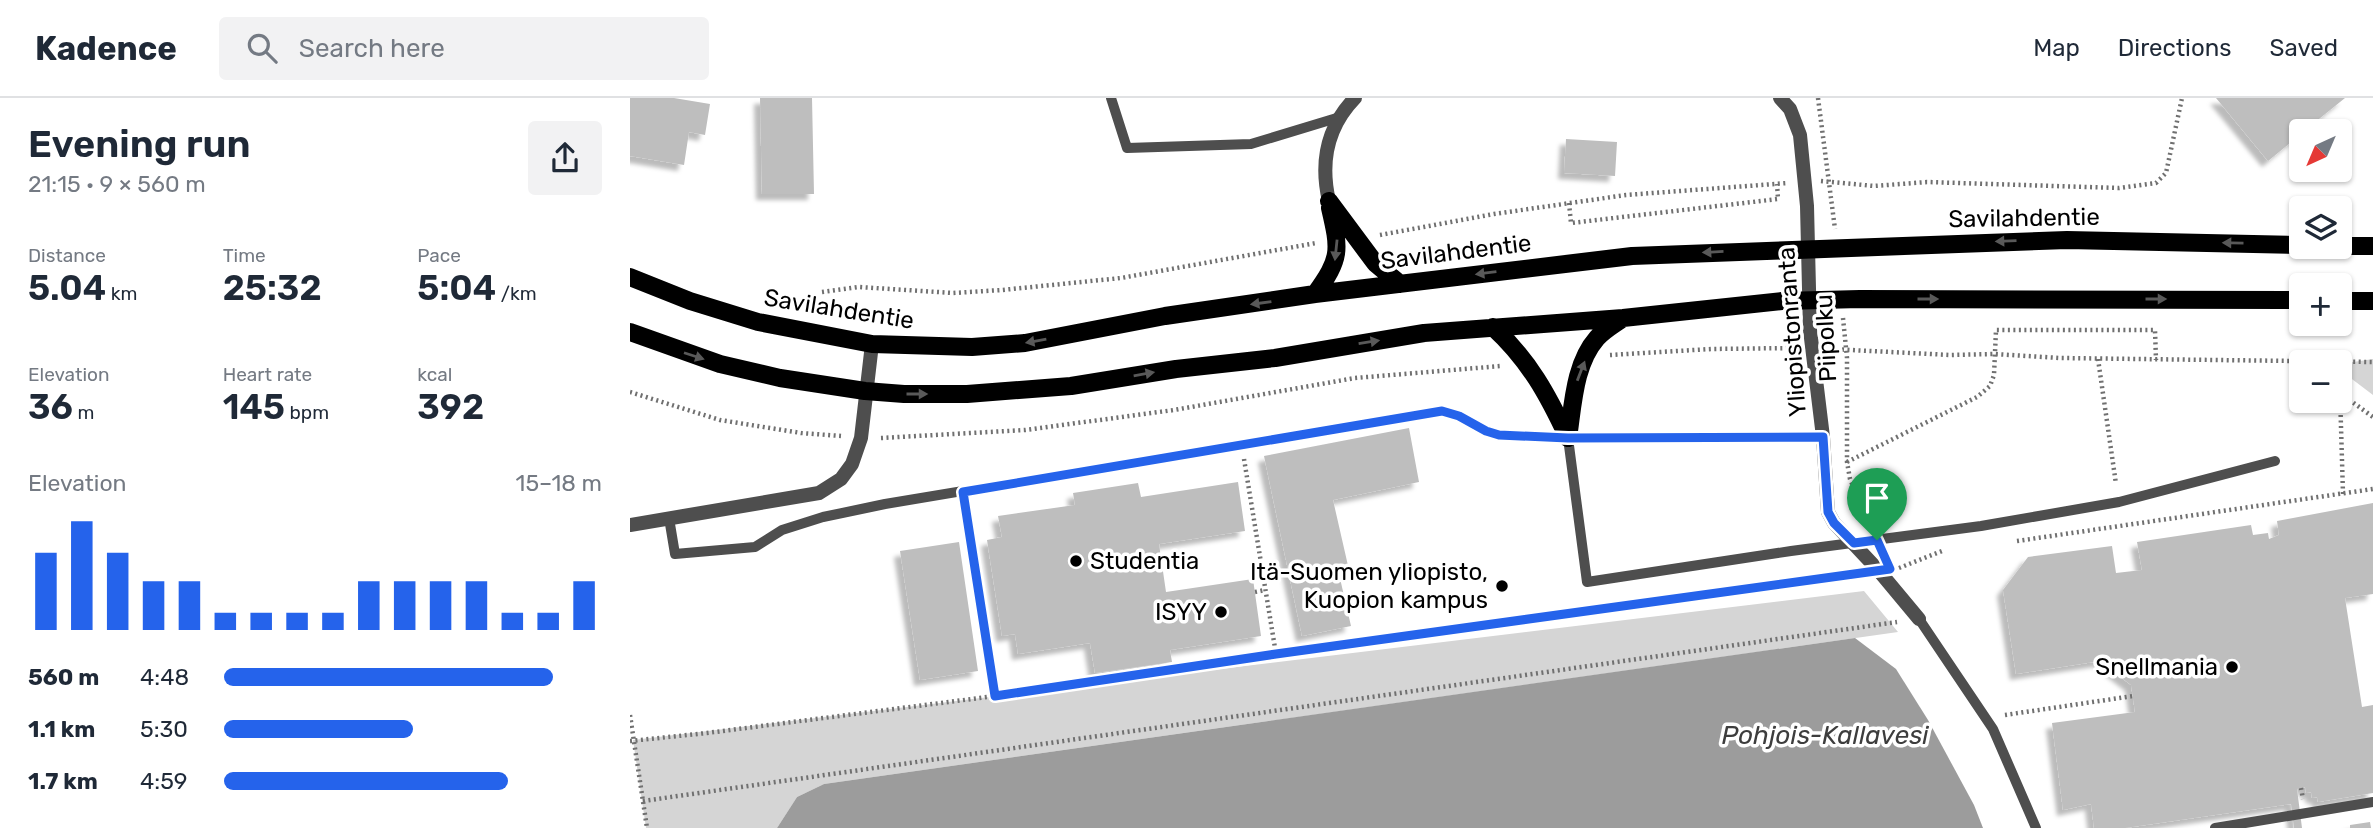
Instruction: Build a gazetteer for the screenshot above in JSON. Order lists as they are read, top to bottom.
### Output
{
  "streets": {
    "main road": ["Savilahdentie"],
    "street": ["Yliopistonranta"],
    "path": ["Piipolku"]
  },
  "water": ["Pohjois-Kallavesi"],
  "places": [
    "Studentia",
    "Itä-Suomen yliopisto, Kuopion kampus",
    "ISYY",
    "Snellmania"
  ],
  "north": "bottom left",
  "page": {
    "header": "Kadence",
    "search": "Search here",
    "nav": ["Map", "Directions", "Saved"],
    "heading": ["Evening run", "21:15 · 9 × 560 m"],
    "map_buttons": ["+", "−"],
    "stats": [
      ["Distance", "5.04 km"],
      ["Time", "25:32"],
      ["Pace", "5:04 /km"],
      ["Elevation", "36 m"],
      ["Heart rate", "145 bpm"],
      ["kcal", "392"]
    ],
    "chart": ["Elevation", "15–18 m"],
    "list": [
      {
        "name": "560 m",
        "note": "4:48"
      },
      {
        "name": "1.1 km",
        "note": "5:30"
      },
      {
        "name": "1.7 km",
        "note": "4:59"
      }
    ]
  }
}
